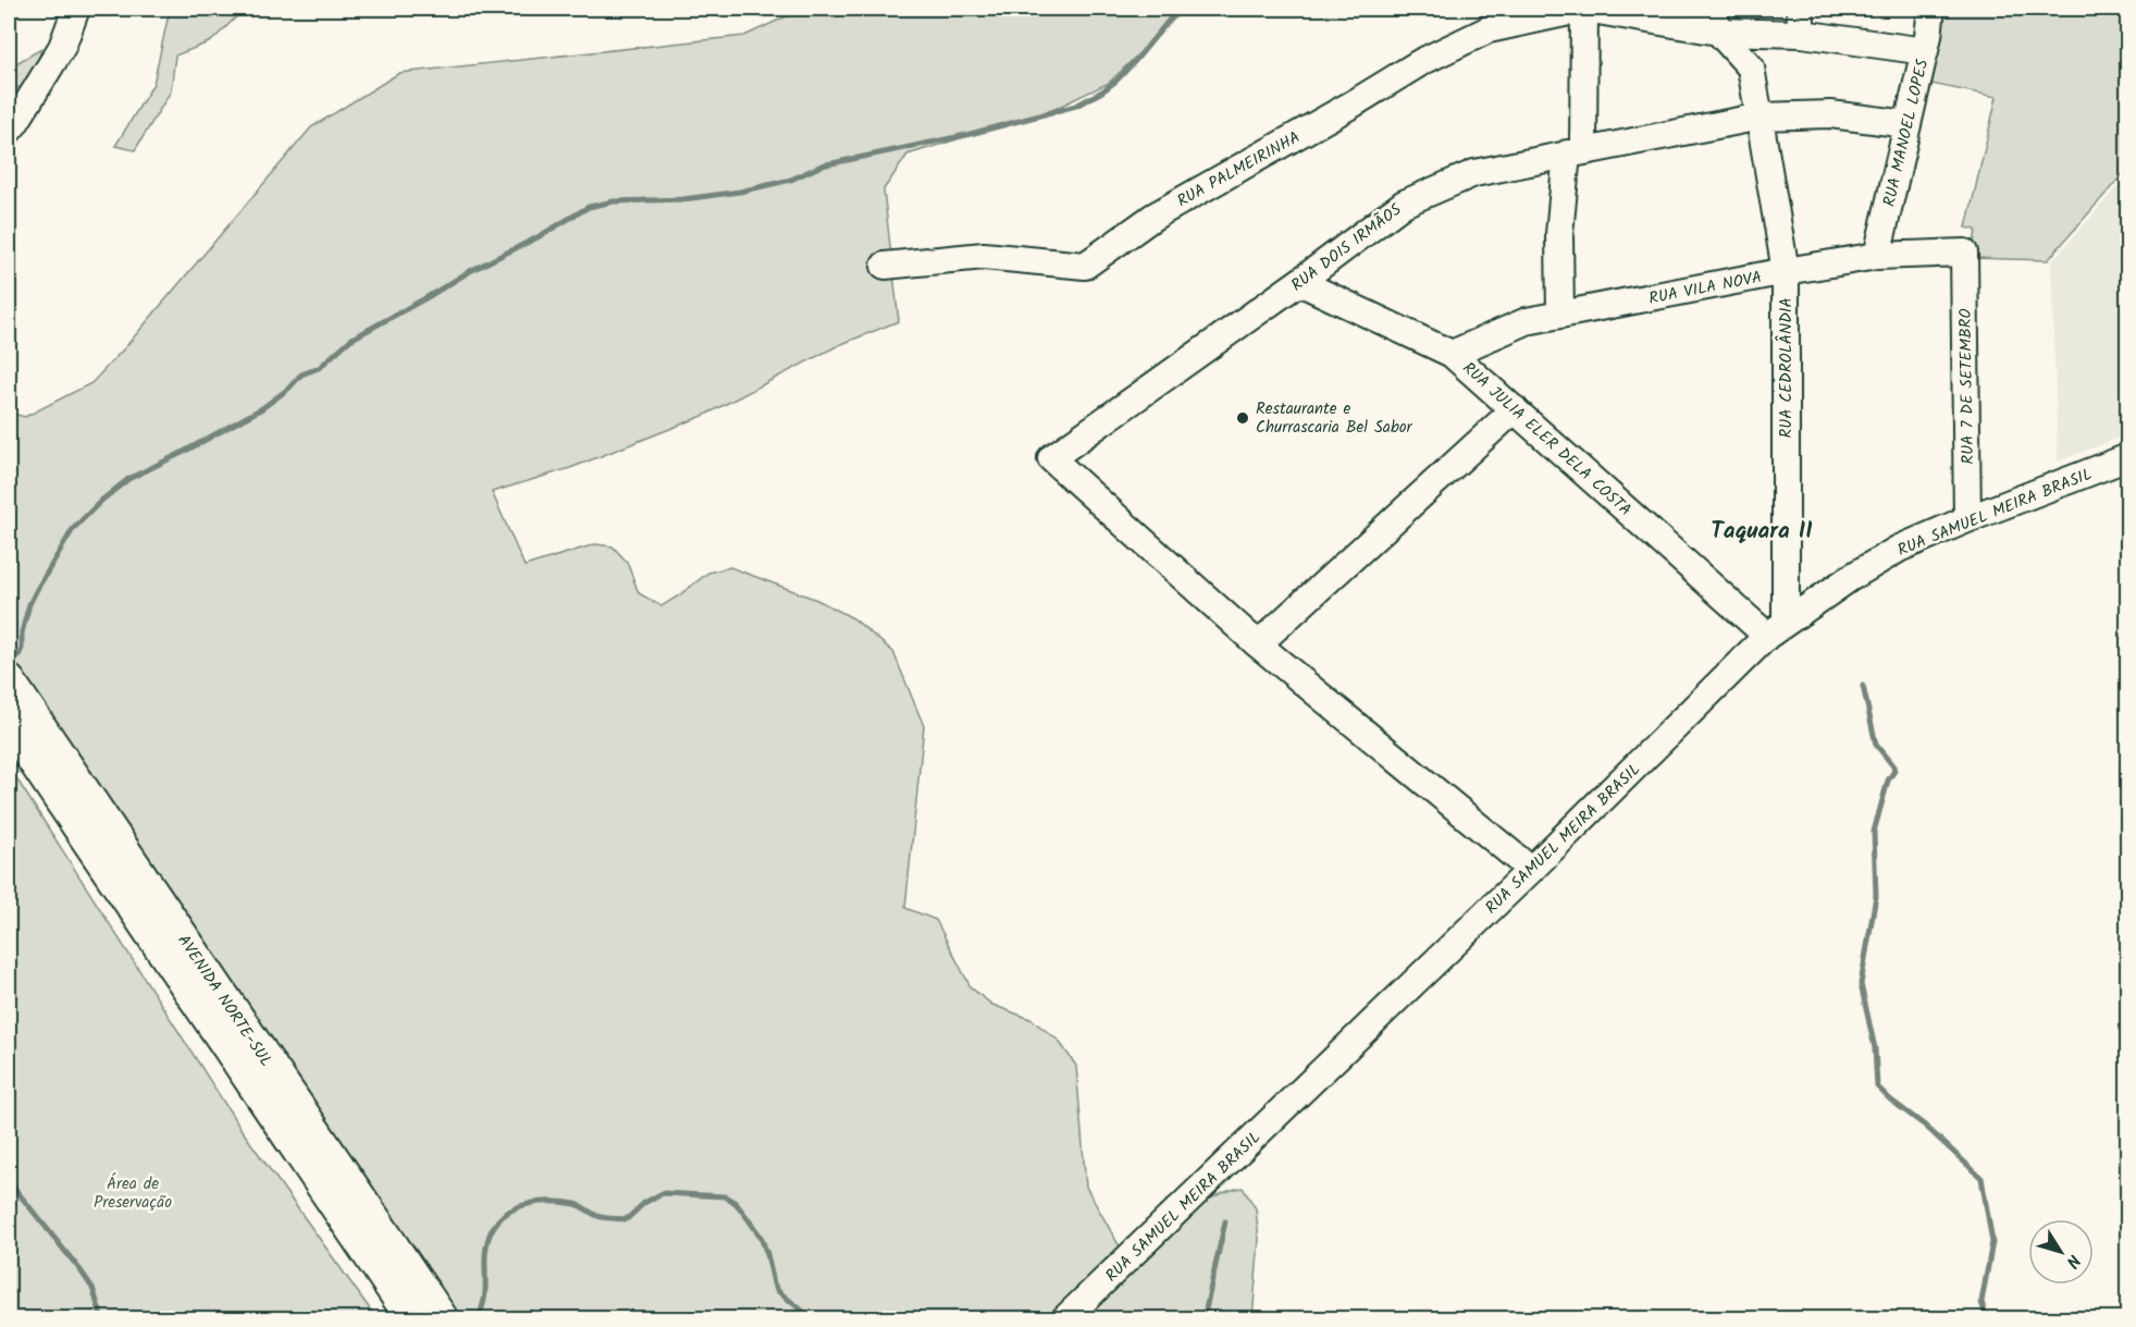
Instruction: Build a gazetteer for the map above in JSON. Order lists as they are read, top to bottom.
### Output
{
  "streets": {
    "main road": ["AVENIDA NORTE-SUL"],
    "street": [
      "RUA MANOEL LOPES",
      "RUA PALMEIRINHA",
      "RUA DOIS IRMÃOS",
      "RUA VILA NOVA",
      "RUA CEDROLÂNDIA",
      "RUA 7 DE SETEMBRO",
      "RUA JULIA ELER DELA COSTA",
      "RUA SAMUEL MEIRA BRASIL"
    ]
  },
  "crossings": [
    ["RUA MANOEL LOPES", "RUA PALMEIRINHA"],
    ["RUA MANOEL LOPES", "RUA DOIS IRMÃOS"],
    ["RUA MANOEL LOPES", "RUA VILA NOVA"],
    ["RUA DOIS IRMÃOS", "RUA CEDROLÂNDIA"],
    ["RUA DOIS IRMÃOS", "RUA JULIA ELER DELA COSTA"],
    ["RUA VILA NOVA", "RUA CEDROLÂNDIA"],
    ["RUA VILA NOVA", "RUA 7 DE SETEMBRO"],
    ["RUA VILA NOVA", "RUA JULIA ELER DELA COSTA"],
    ["RUA CEDROLÂNDIA", "RUA JULIA ELER DELA COSTA"],
    ["RUA CEDROLÂNDIA", "RUA SAMUEL MEIRA BRASIL"],
    ["RUA 7 DE SETEMBRO", "RUA SAMUEL MEIRA BRASIL"],
    ["RUA JULIA ELER DELA COSTA", "RUA SAMUEL MEIRA BRASIL"]
  ],
  "districts": ["Taquara II"],
  "parks": ["Área de Preservação"],
  "places": ["Restaurante e Churrascaria Bel Sabor"],
  "north": "bottom right"
}
